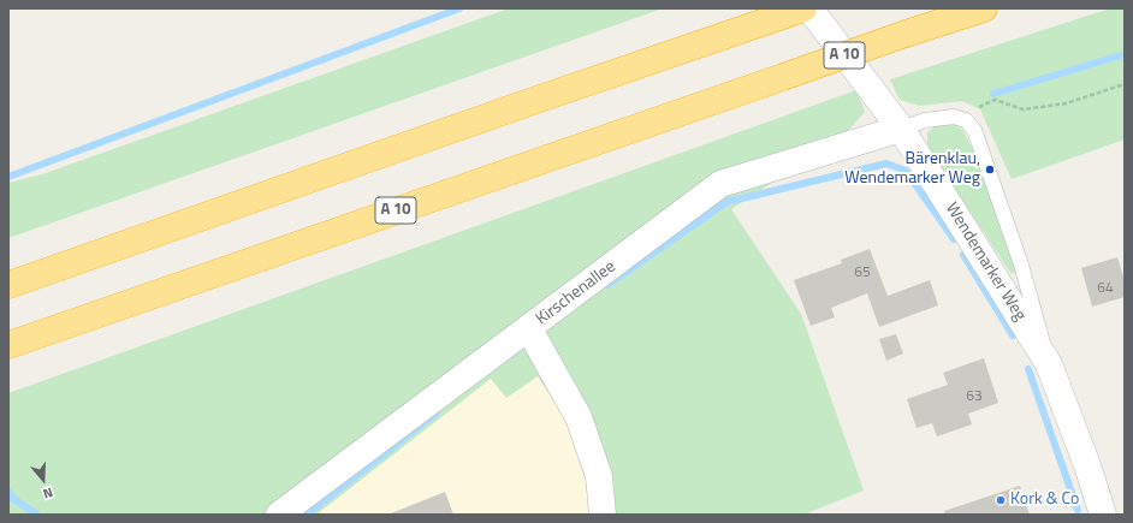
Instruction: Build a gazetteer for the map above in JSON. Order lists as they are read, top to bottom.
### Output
{
  "streets": {
    "highway": ["A 10"],
    "street": ["Wendemarker Weg", "Kirschenallee"]
  },
  "crossings": [
    ["Wendemarker Weg", "Kirschenallee"]
  ],
  "places": ["Bärenklau, Wendemarker Weg", "Kork & Co"],
  "house_numbers": ["65", "64", "63"],
  "north": "bottom"
}
